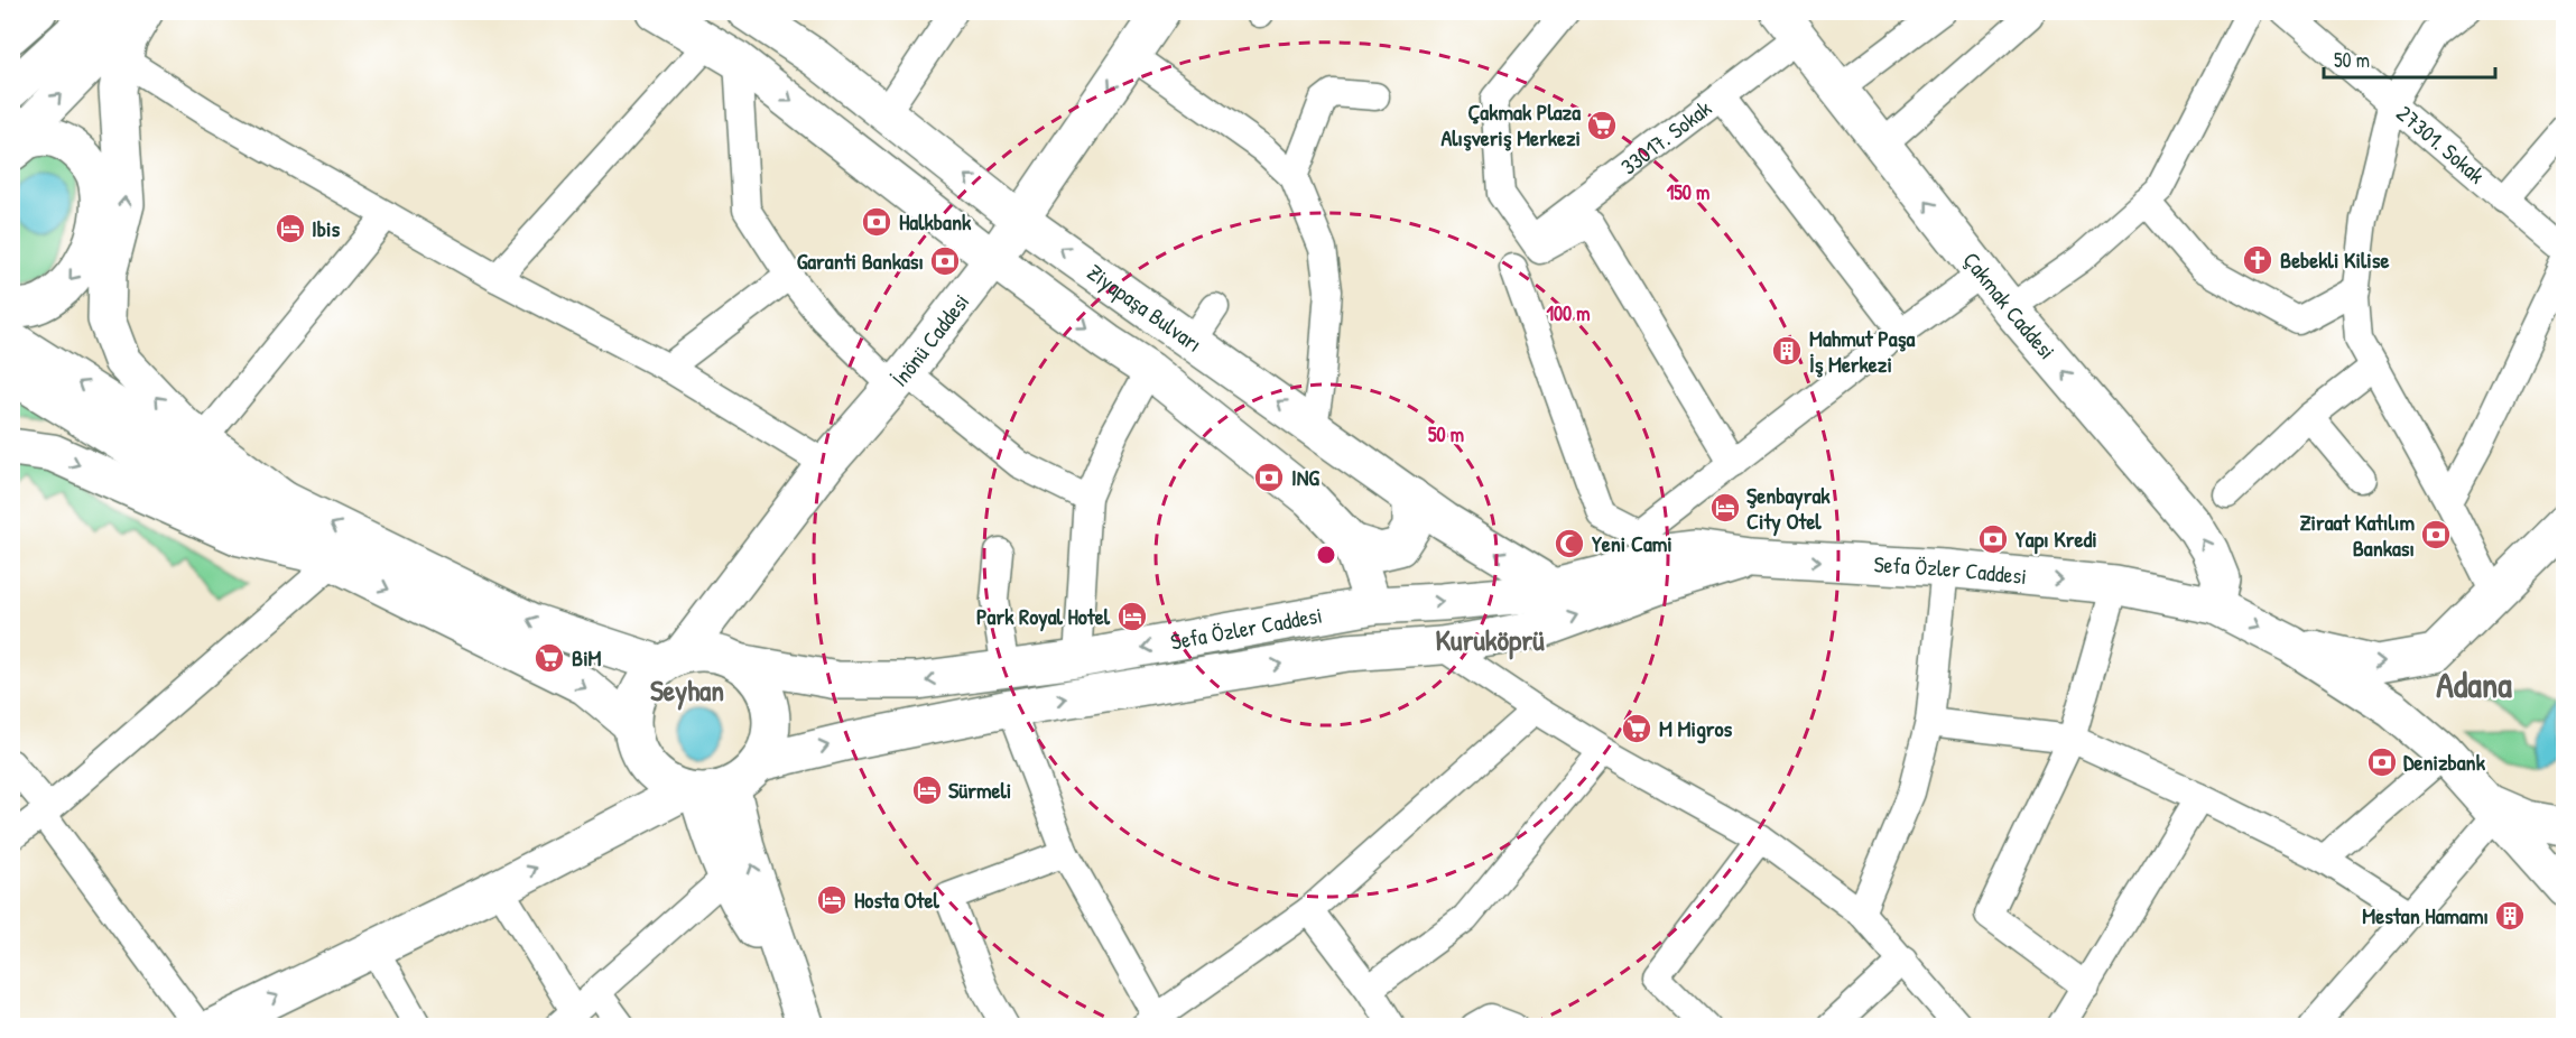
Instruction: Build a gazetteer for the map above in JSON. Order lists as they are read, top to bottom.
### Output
{
  "streets": {
    "main road": [
      "Çakmak Caddesi",
      "Ziyapaşa Bulvarı",
      "İnönü Caddesi",
      "Sefa Özler Caddesi"
    ],
    "street": ["33017. Sokak", "27301. Sokak"]
  },
  "crossings": [
    ["33017. Sokak", "Çakmak Caddesi"],
    ["Çakmak Caddesi", "Sefa Özler Caddesi"],
    ["Ziyapaşa Bulvarı", "İnönü Caddesi"],
    ["Ziyapaşa Bulvarı", "Sefa Özler Caddesi"],
    ["İnönü Caddesi", "Sefa Özler Caddesi"]
  ],
  "one_way": ["Çakmak Caddesi"],
  "districts": ["Kuruköprü", "Adana", "Seyhan"],
  "places": {
    "supermarket": ["Çakmak Plaza Alışveriş Merkezi", "BiM", "M Migros"],
    "bank": [
      "Halkbank",
      "Garanti Bankası",
      "ING",
      "Ziraat Katılım Bankası",
      "Yapı Kredi",
      "Denizbank"
    ],
    "hotel": [
      "Ibis",
      "Şenbayrak City Otel",
      "Park Royal Hotel",
      "Sürmeli",
      "Hosta Otel"
    ],
    "church": ["Bebekli Kilise"],
    "building": ["Mahmut Paşa İş Merkezi", "Mestan Hamamı"],
    "mosque": ["Yeni Cami"]
  },
  "scale_bar": "50 m",
  "rings": ["150 m", "100 m", "50 m"]
}
